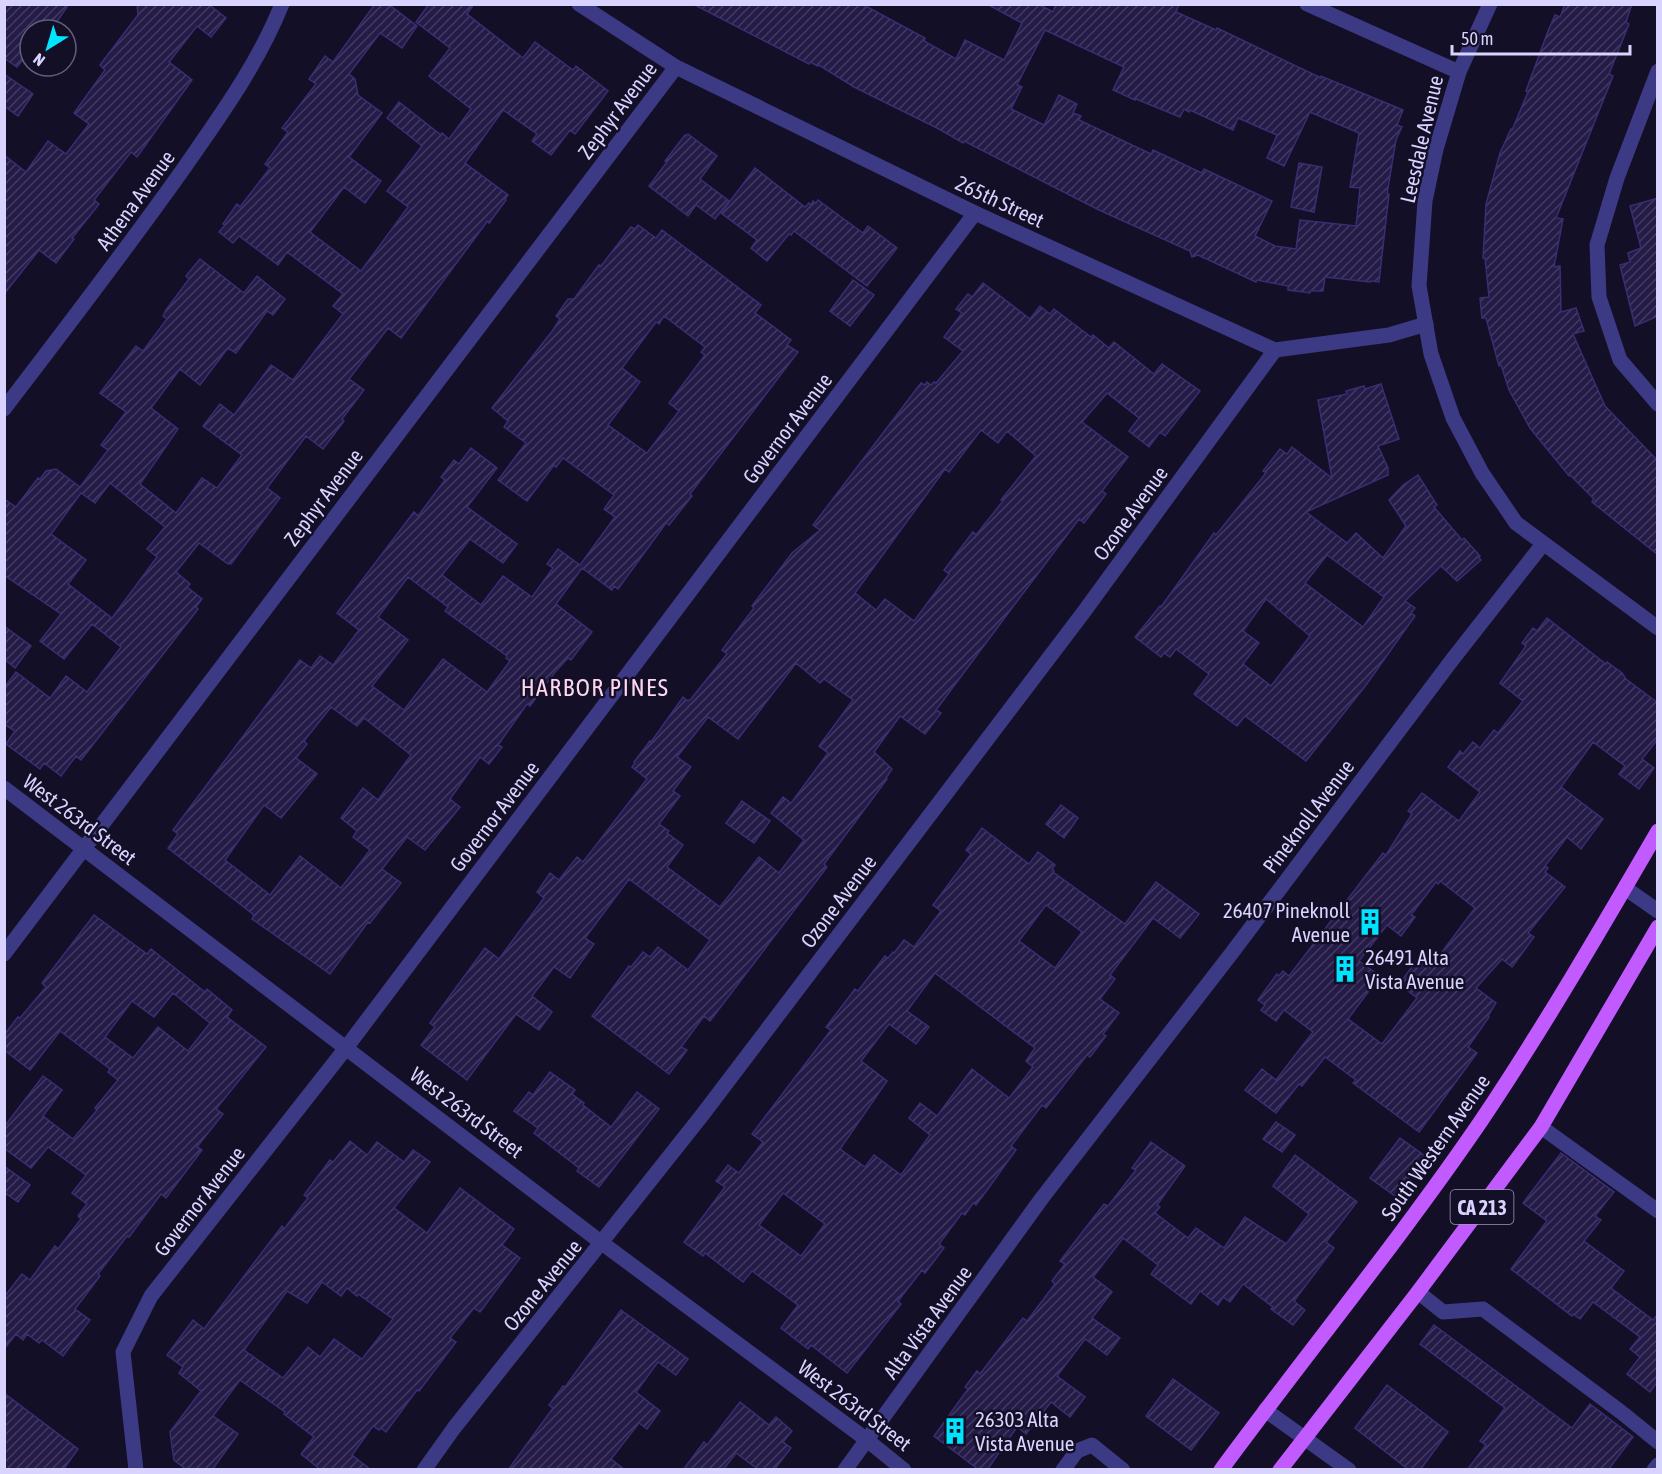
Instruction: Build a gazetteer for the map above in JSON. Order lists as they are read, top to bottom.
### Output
{
  "streets": {
    "main road": ["South Western Avenue", "CA 213"],
    "street": [
      "Zephyr Avenue",
      "Leesdale Avenue",
      "Athena Avenue",
      "265th Street",
      "Governor Avenue",
      "Ozone Avenue",
      "Pineknoll Avenue",
      "West 263rd Street",
      "Alta Vista Avenue"
    ]
  },
  "crossings": [
    ["Zephyr Avenue", "265th Street"],
    ["Zephyr Avenue", "West 263rd Street"],
    ["Leesdale Avenue", "Pineknoll Avenue"],
    ["265th Street", "Governor Avenue"],
    ["265th Street", "Ozone Avenue"],
    ["Governor Avenue", "West 263rd Street"],
    ["Ozone Avenue", "West 263rd Street"],
    ["Pineknoll Avenue", "Alta Vista Avenue"],
    ["West 263rd Street", "Alta Vista Avenue"]
  ],
  "districts": ["HARBOR PINES"],
  "places": {
    "building": ["26407 Pineknoll Avenue", "26491 Alta Vista Avenue", "26303 Alta Vista Avenue"]
  },
  "scale_bar": "50 m",
  "north": "bottom left"
}
